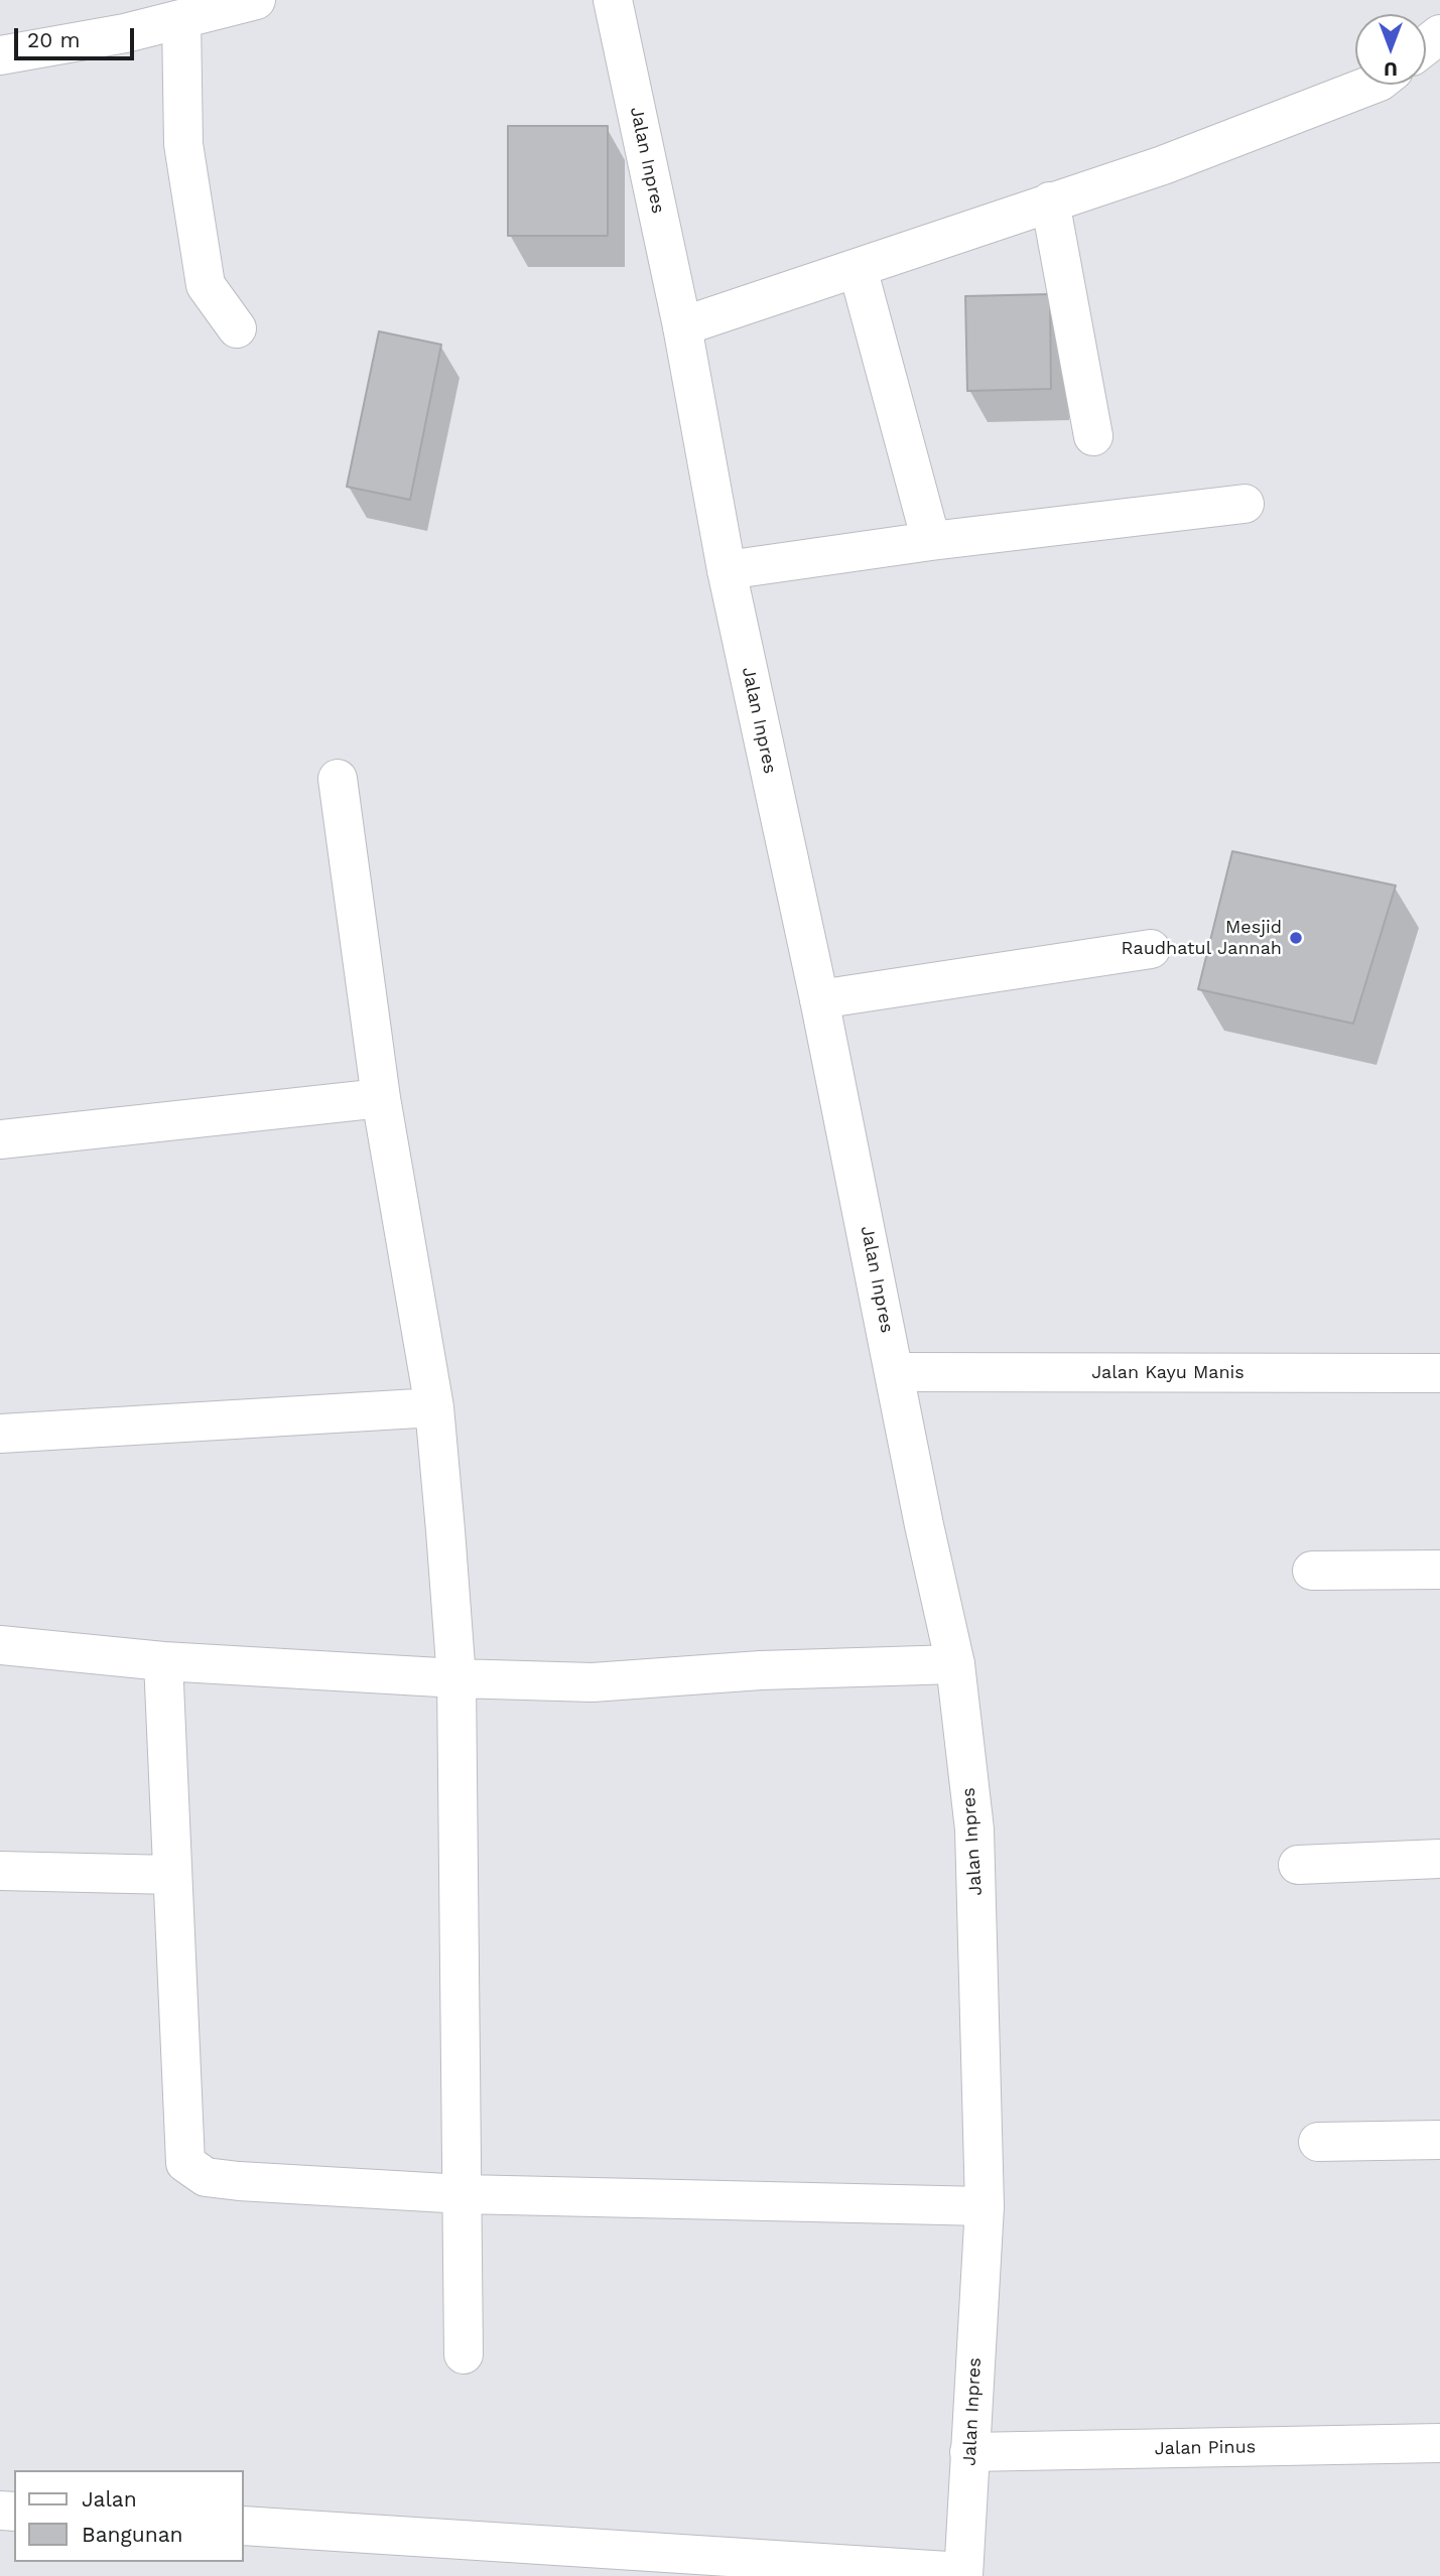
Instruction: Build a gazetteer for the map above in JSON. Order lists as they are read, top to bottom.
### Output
{
  "streets": {
    "street": ["Jalan Inpres", "Jalan Kayu Manis", "Jalan Pinus"]
  },
  "crossings": [
    ["Jalan Inpres", "Jalan Kayu Manis"],
    ["Jalan Inpres", "Jalan Pinus"]
  ],
  "places": ["Mesjid Raudhatul Jannah"],
  "legend": ["Jalan", "Bangunan"],
  "scale_bar": "20 m",
  "north": "bottom"
}
